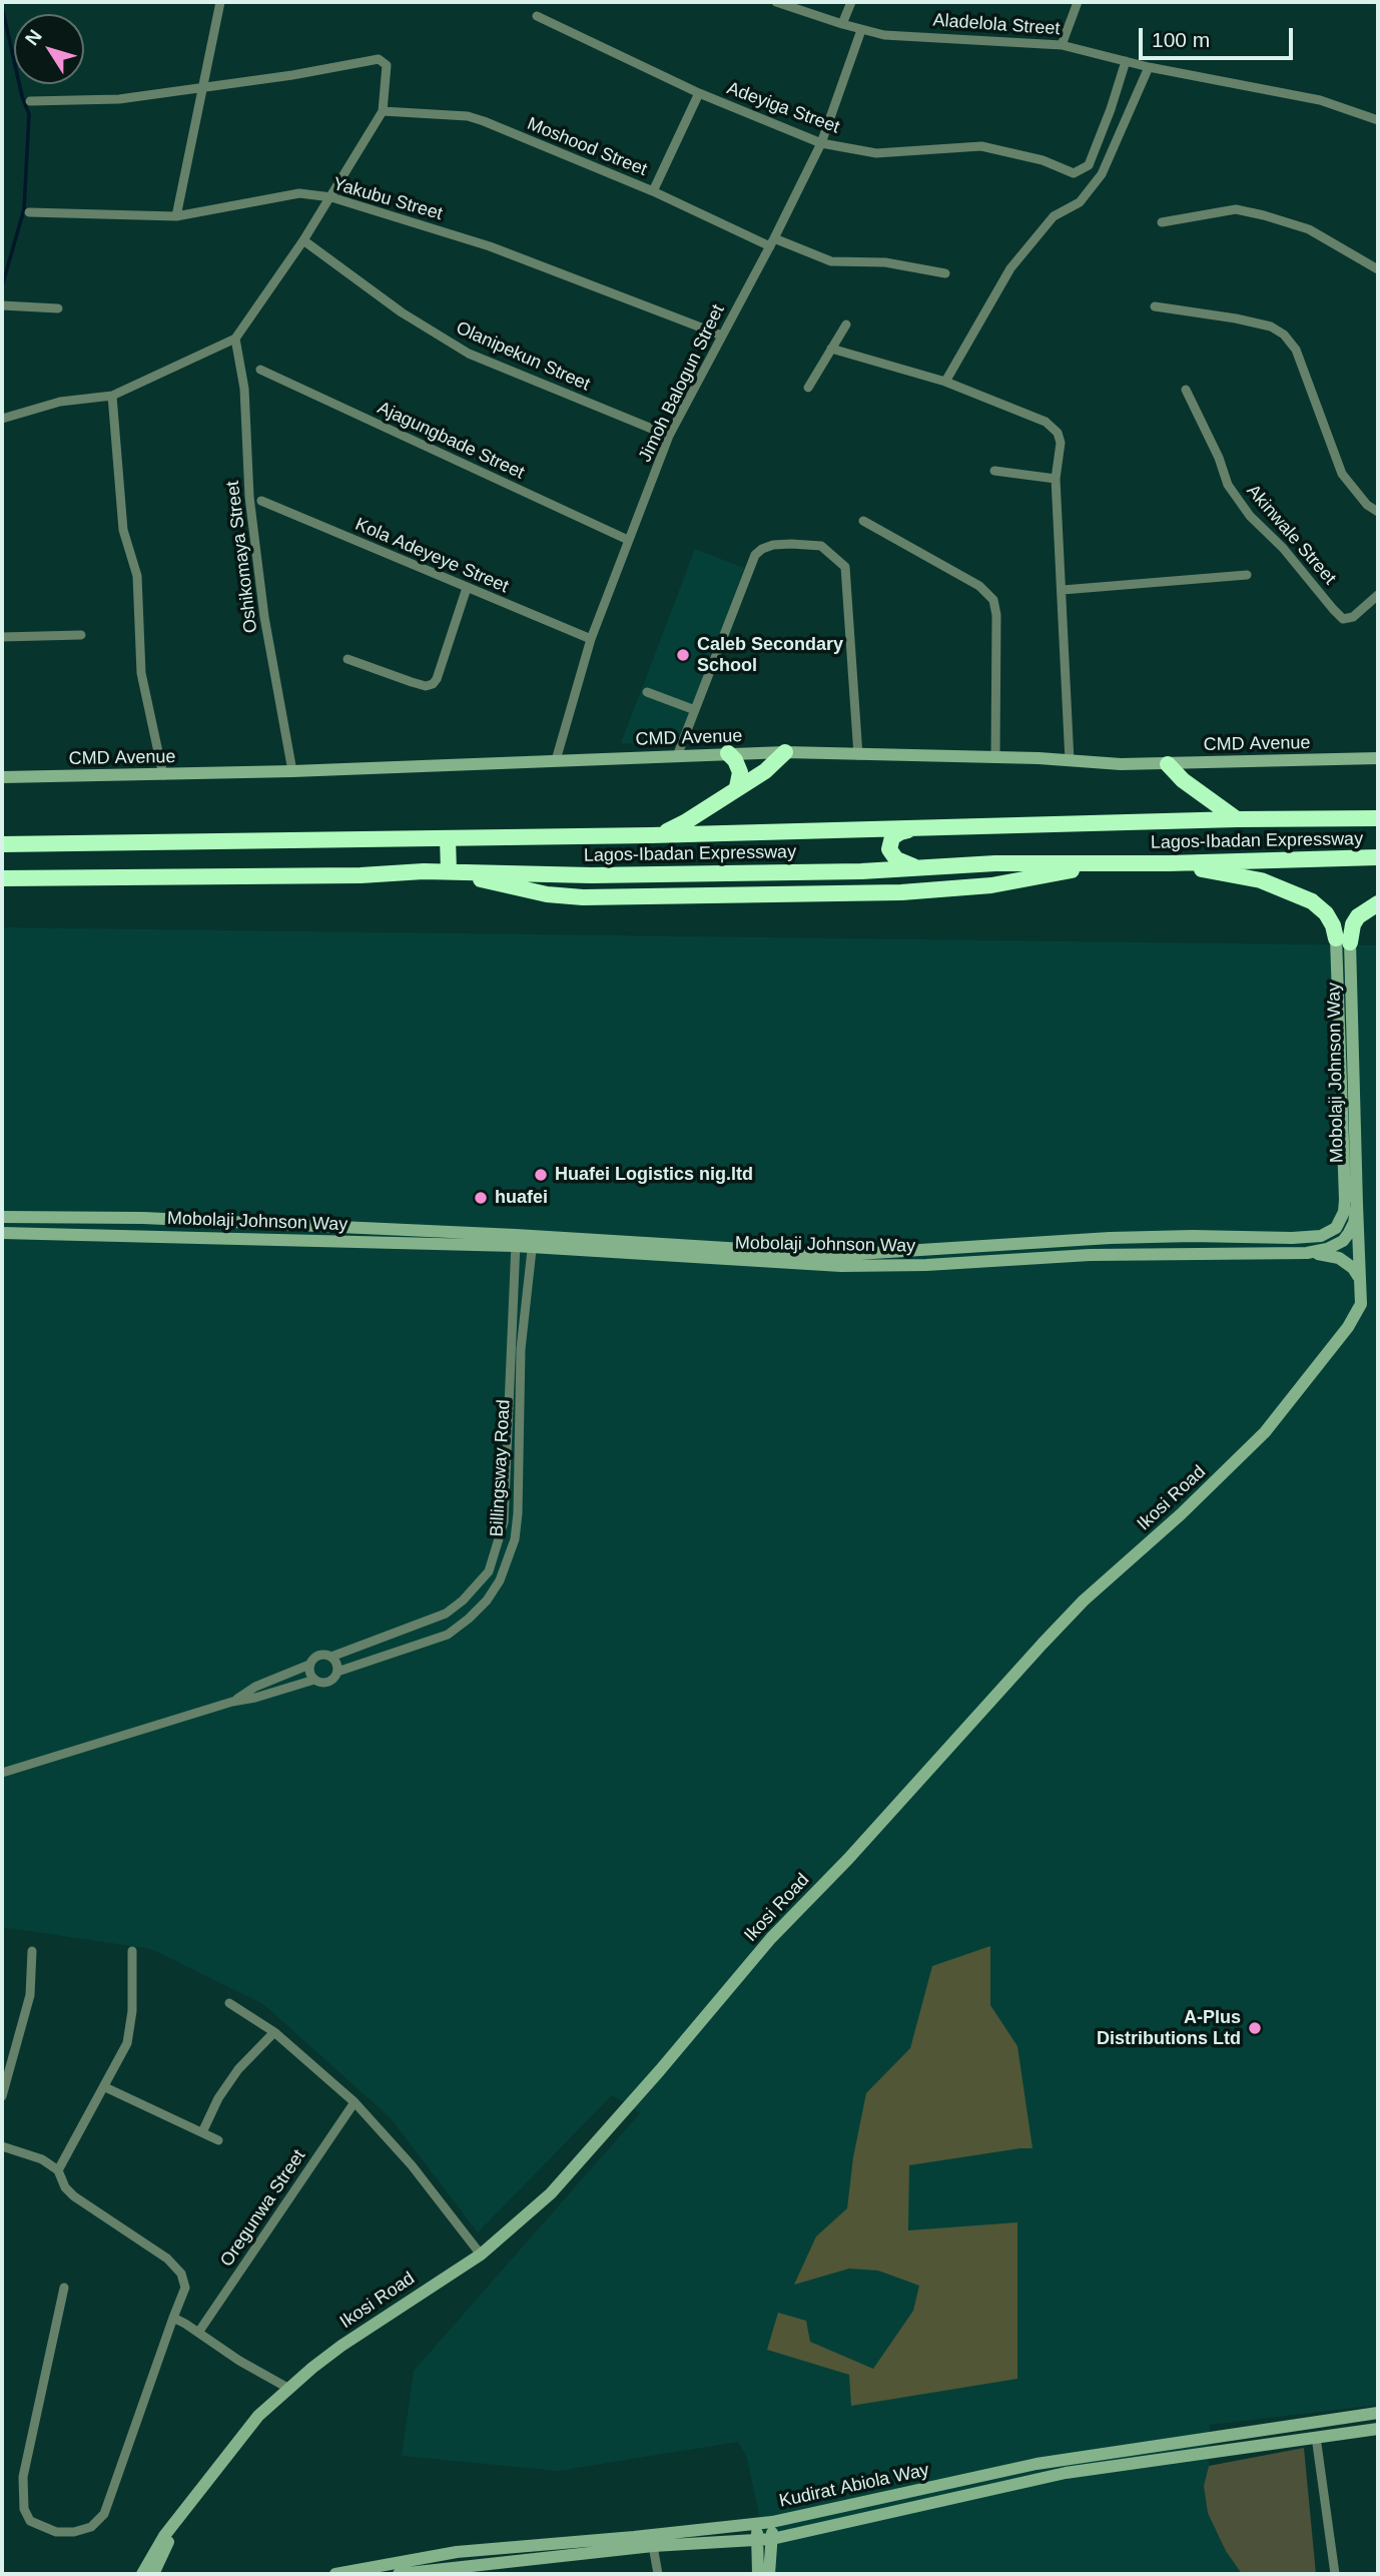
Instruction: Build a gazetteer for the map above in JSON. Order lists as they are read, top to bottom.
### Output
{
  "streets": {
    "highway": ["Lagos-Ibadan Expressway"],
    "street": [
      "Aladelola Street",
      "Adeyiga Street",
      "Moshood Street",
      "Yakubu Street",
      "Olanipekun Street",
      "Jimoh Balogun Street",
      "Ajagungbade Street",
      "Akinwale Street",
      "Kola Adeyeye Street",
      "Oshikomaya Street",
      "CMD Avenue",
      "Mobolaji Johnson Way",
      "Billingsway Road",
      "Ikosi Road",
      "Oregunwa Street",
      "Kudirat Abiola Way"
    ]
  },
  "crossings": [
    ["Aladelola Street", "Adeyiga Street"],
    ["Aladelola Street", "Jimoh Balogun Street"],
    ["Adeyiga Street", "Jimoh Balogun Street"],
    ["Moshood Street", "Jimoh Balogun Street"],
    ["Yakubu Street", "Jimoh Balogun Street"],
    ["Olanipekun Street", "Jimoh Balogun Street"],
    ["Jimoh Balogun Street", "Ajagungbade Street"],
    ["Jimoh Balogun Street", "Kola Adeyeye Street"],
    ["Jimoh Balogun Street", "CMD Avenue"],
    ["Oshikomaya Street", "CMD Avenue"],
    ["Mobolaji Johnson Way", "Billingsway Road"],
    ["Mobolaji Johnson Way", "Ikosi Road"]
  ],
  "places": [
    "Caleb Secondary School",
    "Huafei Logistics nig.ltd",
    "huafei",
    "A-Plus Distributions Ltd"
  ],
  "scale_bar": "100 m",
  "north": "top left"
}
